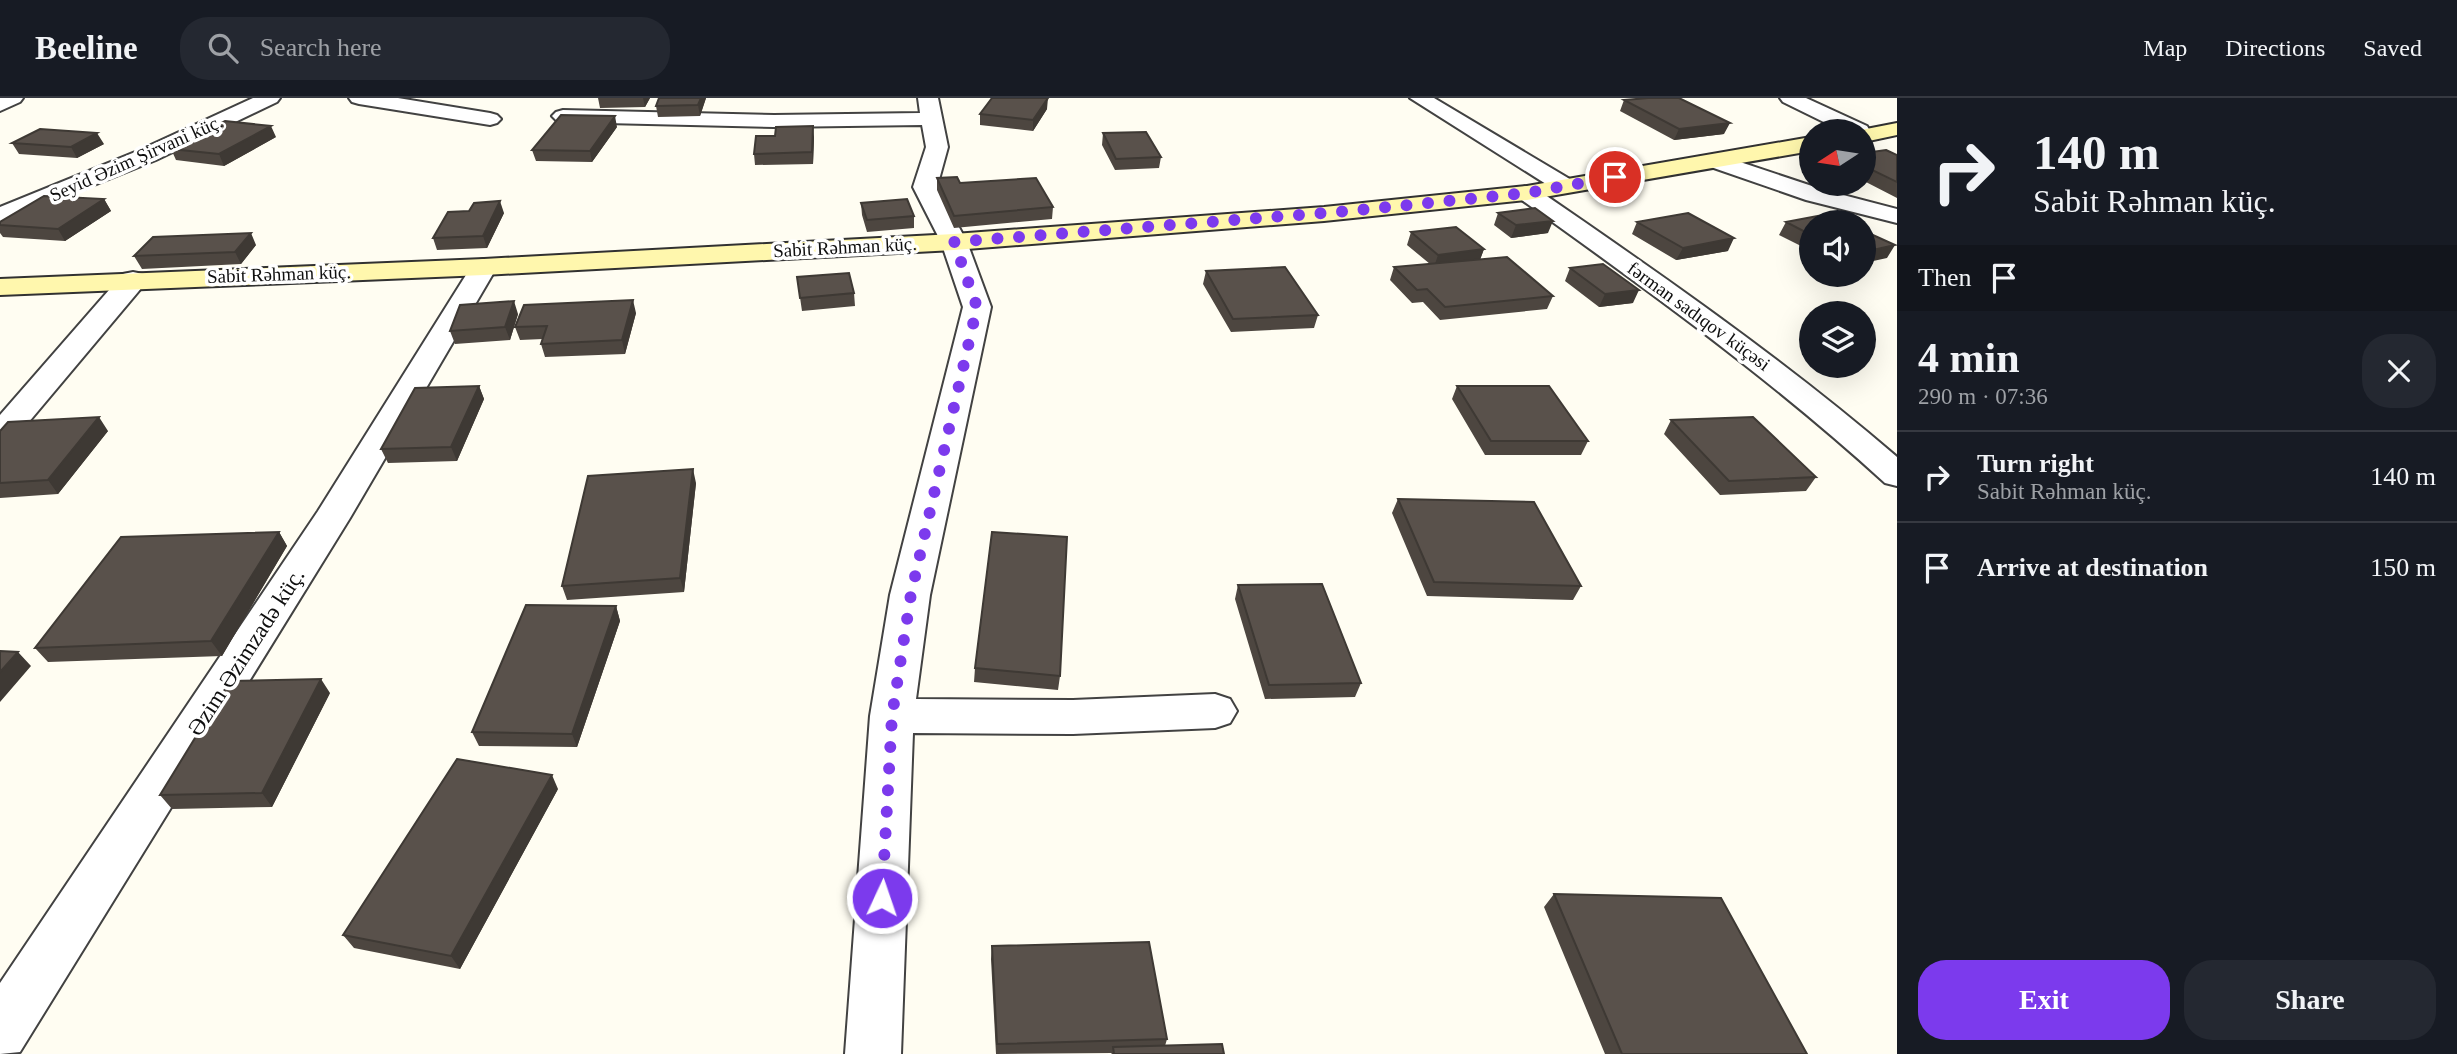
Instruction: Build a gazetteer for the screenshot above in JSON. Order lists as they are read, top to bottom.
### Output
{
  "streets": {
    "main road": ["Sabit Rəhman küç."],
    "street": ["Seyid Əzim Şirvani küç.", "fərman sadıqov küçəsi", "Əzim Əzimzadə küç."]
  },
  "crossings": [
    ["Sabit Rəhman küç.", "fərman sadıqov küçəsi"],
    ["Sabit Rəhman küç.", "Əzim Əzimzadə küç."]
  ],
  "north": "left",
  "page": {
    "header": "Beeline",
    "search": "Search here",
    "nav": ["Map", "Directions", "Saved"],
    "turn": ["140 m", "Sabit Rəhman küç."],
    "then": "Then",
    "heading": ["4 min", "290 m · 07:36"],
    "list": [
      {
        "name": "Turn right",
        "note": "Sabit Rəhman küç.",
        "value": "140 m"
      },
      {
        "name": "Arrive at destination",
        "value": "150 m"
      }
    ],
    "buttons": ["Exit", "Share"]
  }
}
